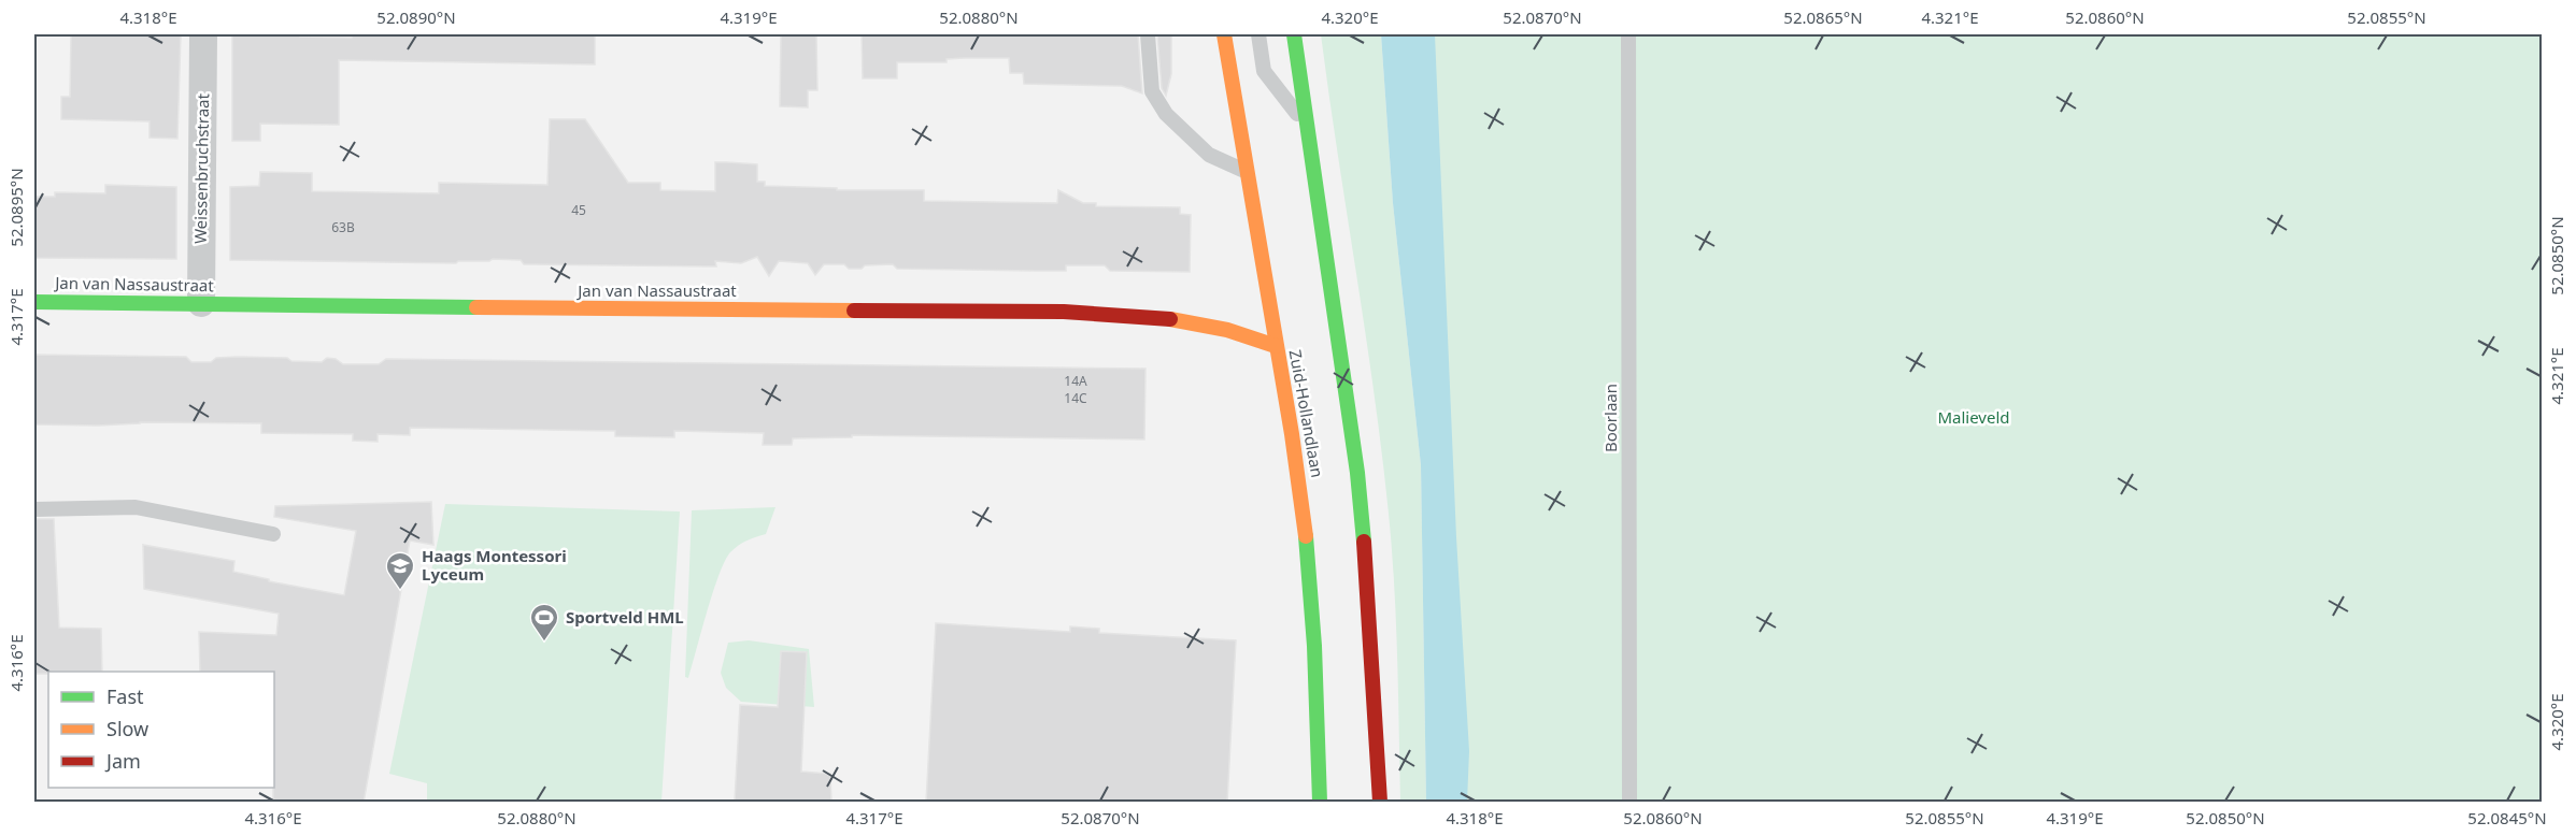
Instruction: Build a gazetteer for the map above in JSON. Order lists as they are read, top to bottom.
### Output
{
  "streets": {
    "main road": ["Jan van Nassaustraat", "Zuid-Hollandlaan"],
    "street": ["Weissenbruchstraat"],
    "lane": ["Boorlaan"]
  },
  "crossings": [
    ["Weissenbruchstraat", "Jan van Nassaustraat"],
    ["Jan van Nassaustraat", "Zuid-Hollandlaan"]
  ],
  "parks": ["Malieveld"],
  "places": {
    "school or university": ["Haags Montessori Lyceum"],
    "sports": ["Sportveld HML"]
  },
  "house_numbers": [
    "45",
    "63B",
    "14A",
    "14C"
  ],
  "legend": ["Fast", "Slow", "Jam"],
  "coordinates": [
    "4.318°E",
    "52.0890°N",
    "4.319°E",
    "52.0880°N",
    "4.320°E",
    "52.0870°N",
    "52.0865°N",
    "4.321°E",
    "52.0860°N",
    "52.0855°N",
    "52.0895°N",
    "52.0850°N",
    "4.317°E",
    "4.316°E",
    "52.0845°N"
  ]
}
